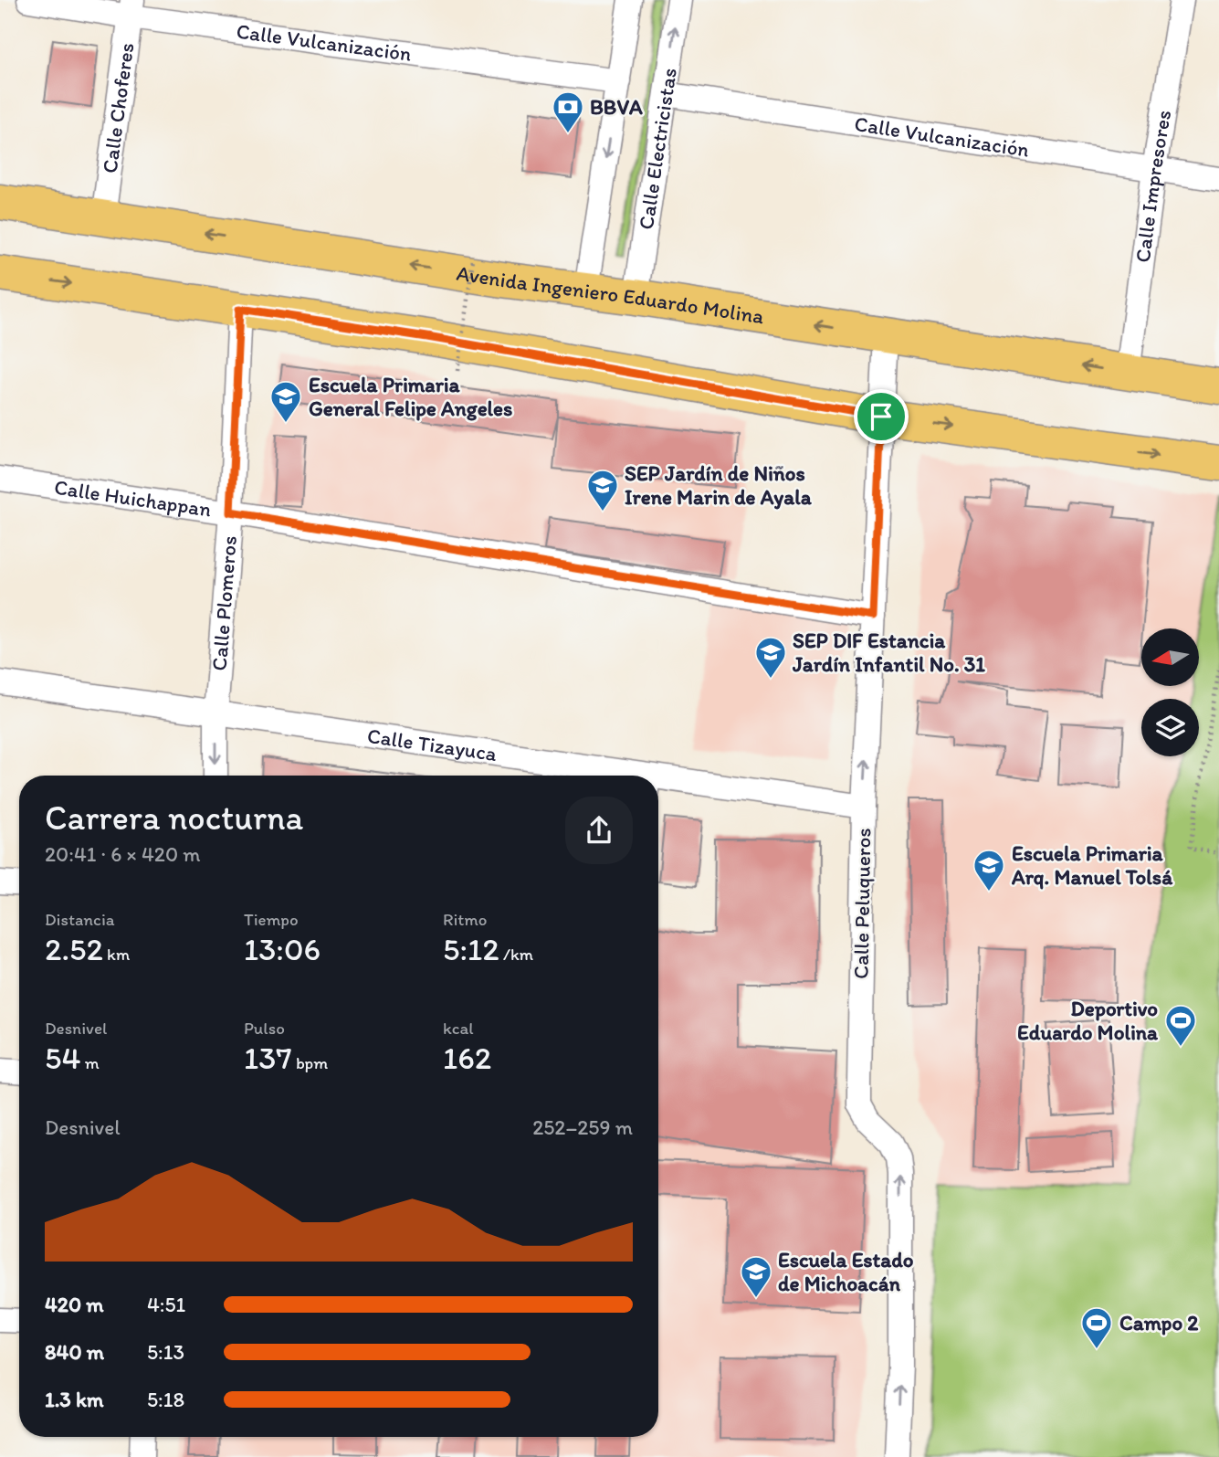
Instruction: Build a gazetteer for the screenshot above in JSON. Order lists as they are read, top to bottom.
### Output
{
  "streets": {
    "main road": ["Avenida Ingeniero Eduardo Molina"],
    "street": [
      "Calle Vulcanización",
      "Calle Choferes",
      "Calle Electricistas",
      "Calle Impresores",
      "Calle Huichappan",
      "Calle Plomeros",
      "Calle Tizayuca",
      "Calle Peluqueros"
    ]
  },
  "crossings": [
    ["Calle Vulcanización", "Calle Choferes"],
    ["Calle Vulcanización", "Calle Electricistas"],
    ["Calle Vulcanización", "Calle Impresores"],
    ["Calle Choferes", "Avenida Ingeniero Eduardo Molina"],
    ["Calle Electricistas", "Avenida Ingeniero Eduardo Molina"],
    ["Calle Impresores", "Avenida Ingeniero Eduardo Molina"],
    ["Avenida Ingeniero Eduardo Molina", "Calle Peluqueros"],
    ["Calle Huichappan", "Calle Plomeros"],
    ["Calle Huichappan", "Calle Peluqueros"],
    ["Calle Plomeros", "Calle Tizayuca"],
    ["Calle Tizayuca", "Calle Peluqueros"]
  ],
  "one_way": ["Calle Peluqueros"],
  "places": {
    "bank": ["BBVA"],
    "school or university": [
      "Escuela Primaria General Felipe Angeles",
      "SEP Jardín de Niños Irene Marin de Ayala",
      "SEP DIF Estancia Jardín Infantil No. 31",
      "Escuela Primaria Arq. Manuel Tolsá",
      "Escuela Estado de Michoacán"
    ],
    "sports": ["Deportivo Eduardo Molina", "Campo 2"]
  },
  "north": "left",
  "page": {
    "heading": ["Carrera nocturna", "20:41 · 6 × 420 m"],
    "stats": [
      ["Distancia", "2.52 km"],
      ["Tiempo", "13:06"],
      ["Ritmo", "5:12 /km"],
      ["Desnivel", "54 m"],
      ["Pulso", "137 bpm"],
      ["kcal", "162"]
    ],
    "chart": ["Desnivel", "252–259 m"],
    "list": [
      {
        "name": "420 m",
        "note": "4:51"
      },
      {
        "name": "840 m",
        "note": "5:13"
      },
      {
        "name": "1.3 km",
        "note": "5:18"
      }
    ]
  }
}
